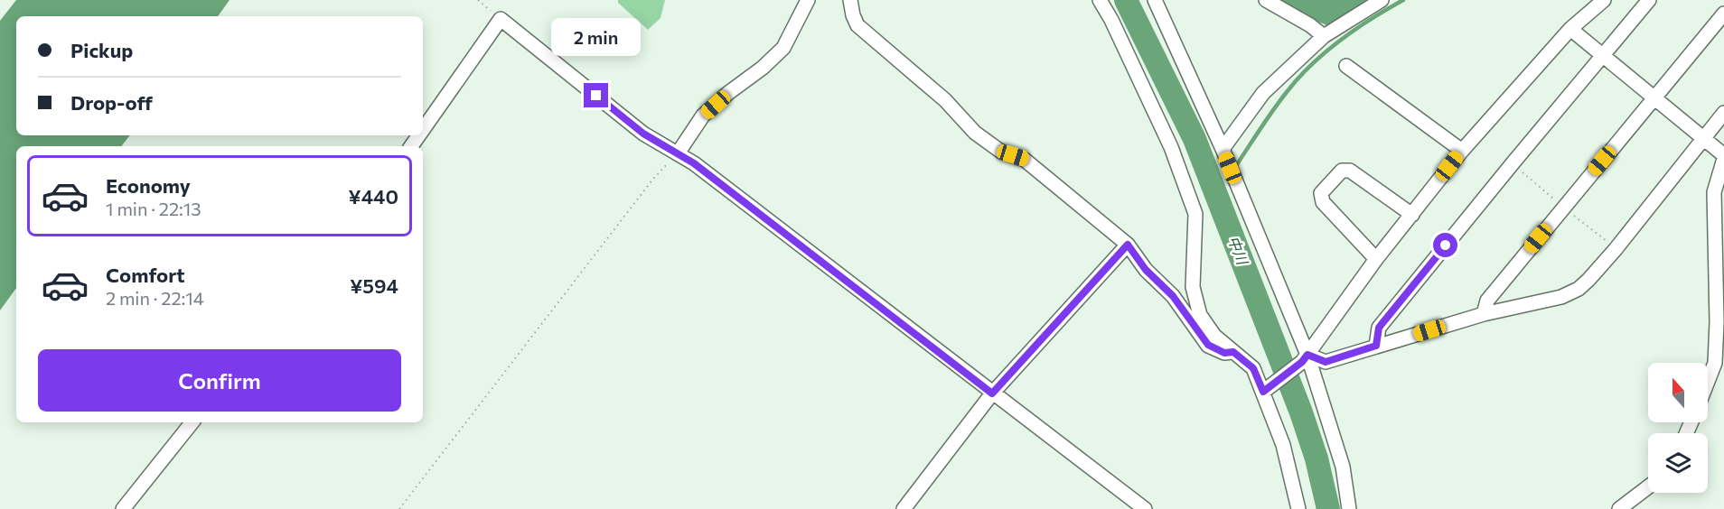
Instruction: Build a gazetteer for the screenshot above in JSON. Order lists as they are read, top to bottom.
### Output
{
  "water": ["中川"],
  "north": "top",
  "page": {
    "banner": ["Pickup", "Drop-off"],
    "bubble": "2 min",
    "list": [
      {
        "name": "Economy",
        "note": "1 min · 22:13",
        "value": "¥440"
      },
      {
        "name": "Comfort",
        "note": "2 min · 22:14",
        "value": "¥594"
      }
    ],
    "buttons": "Confirm"
  }
}
